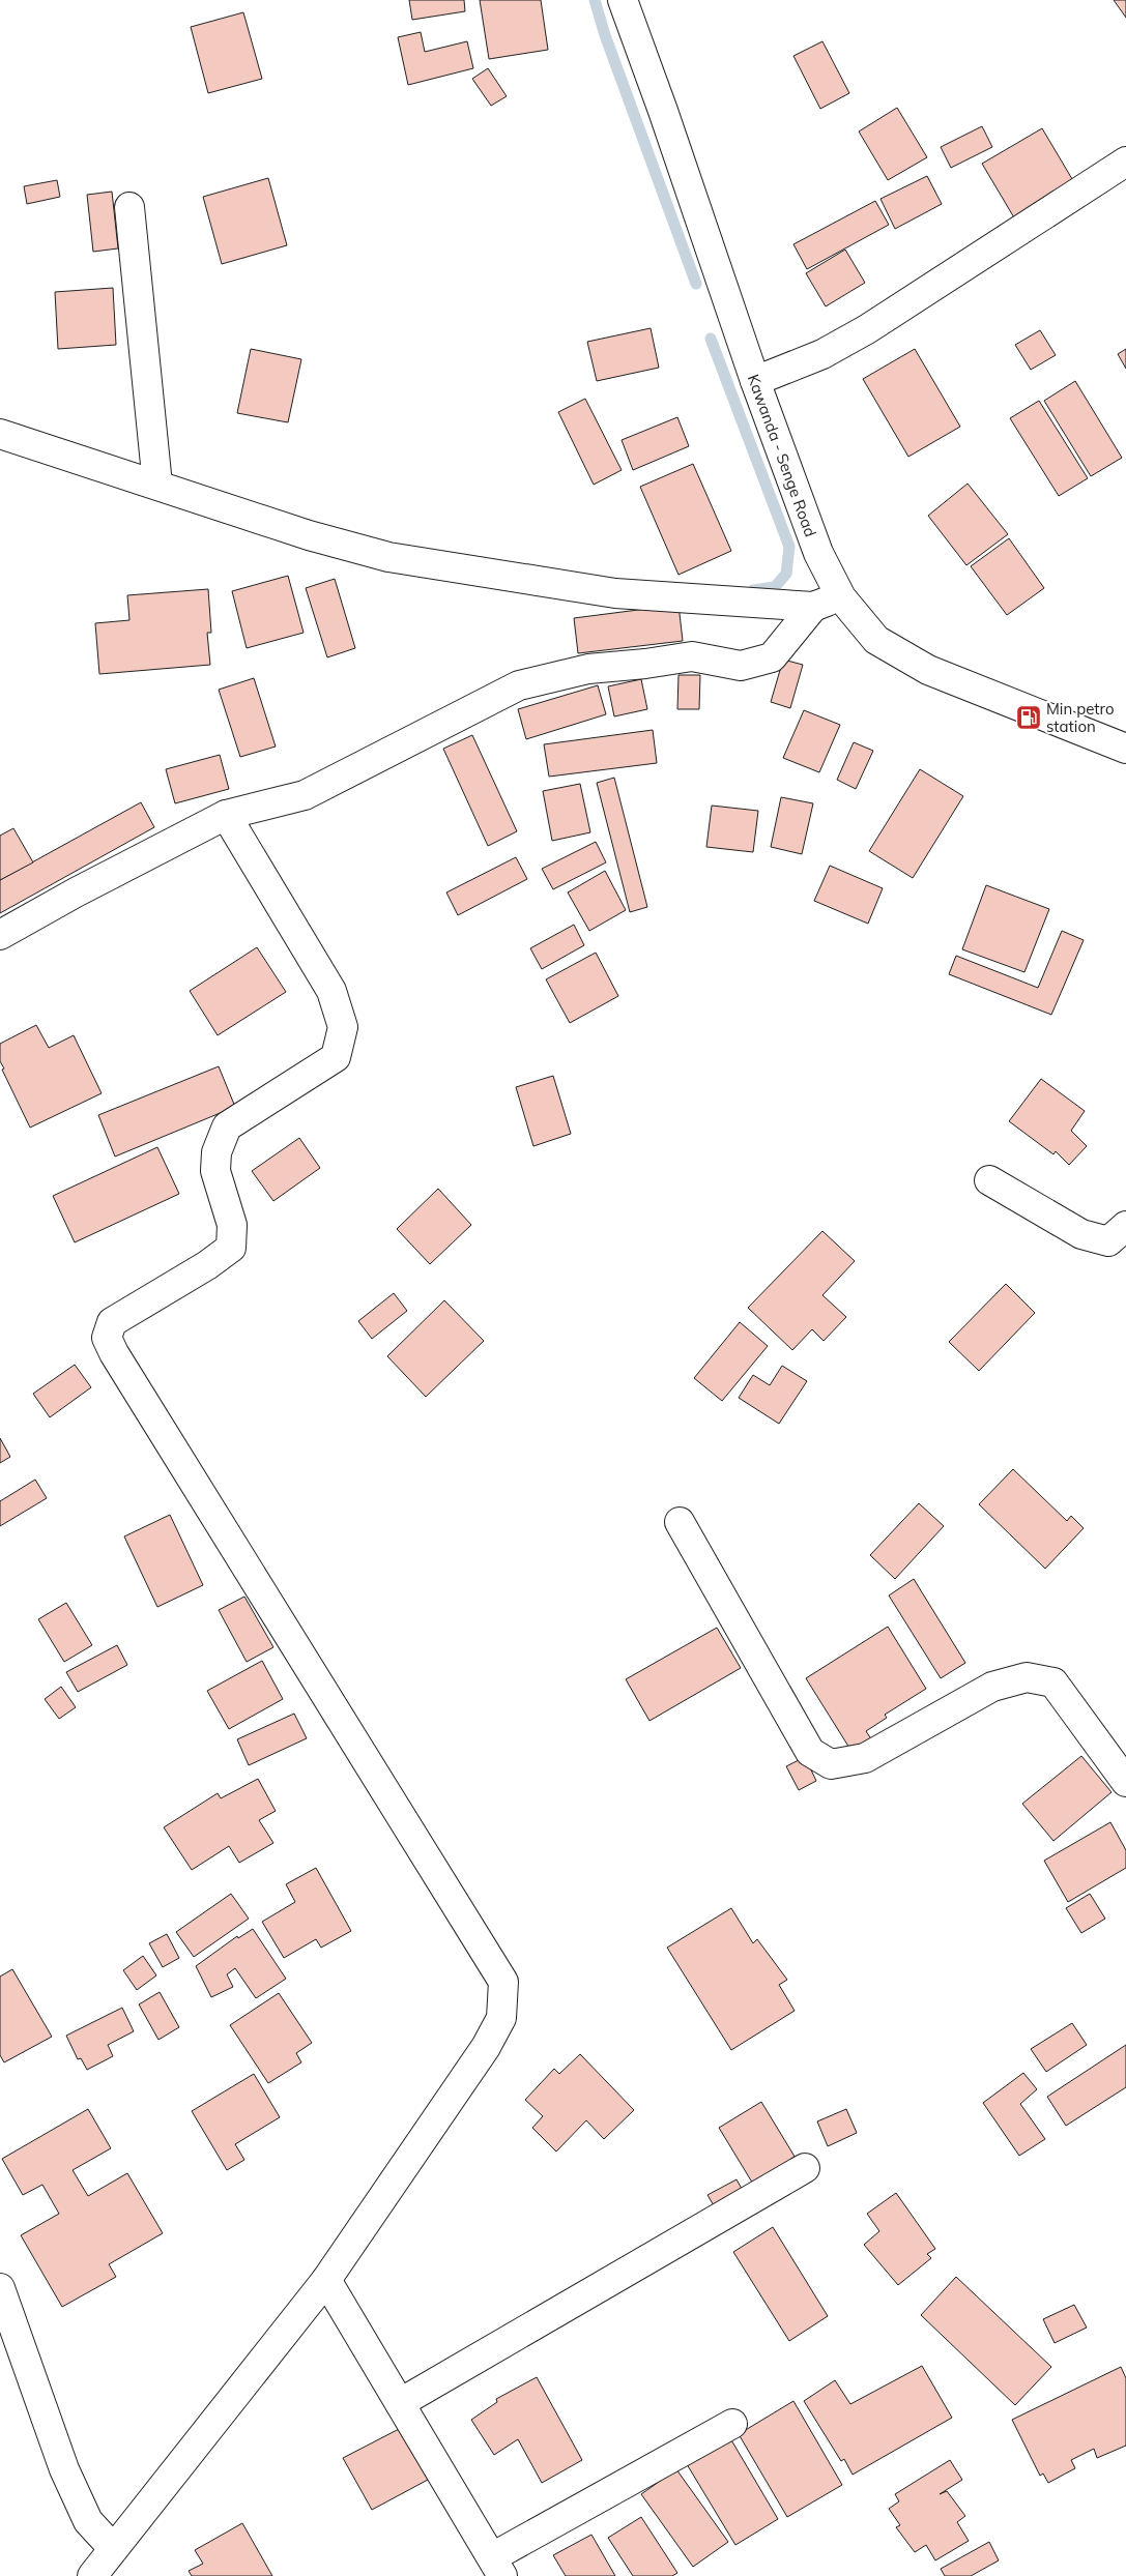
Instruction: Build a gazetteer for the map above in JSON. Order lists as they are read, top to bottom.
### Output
{
  "streets": {
    "street": ["Kawanda - Senge Road"]
  },
  "places": {
    "fuel station": ["Min petro station"]
  }
}
